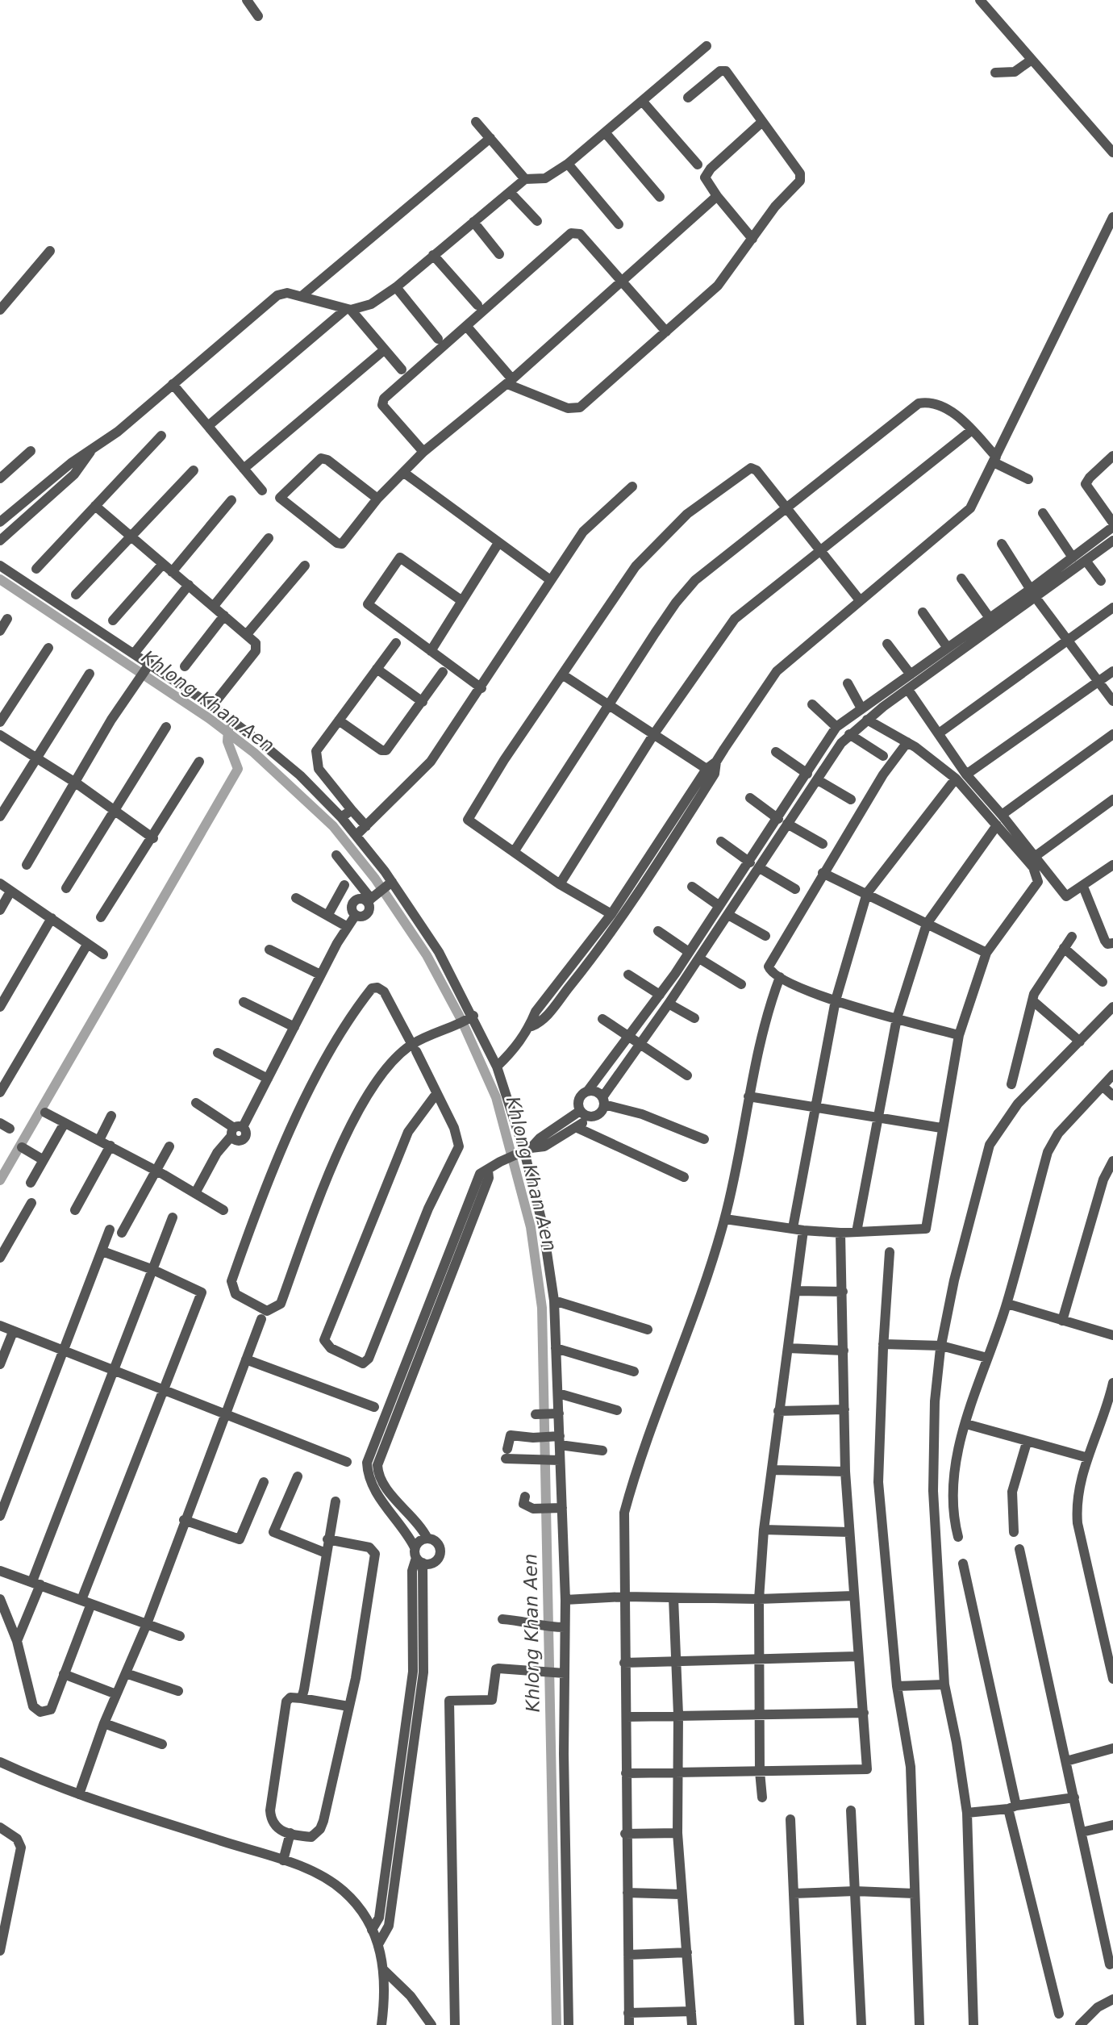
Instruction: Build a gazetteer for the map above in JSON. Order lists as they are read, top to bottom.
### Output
{
  "water": ["Khlong Khan Aen"]
}
